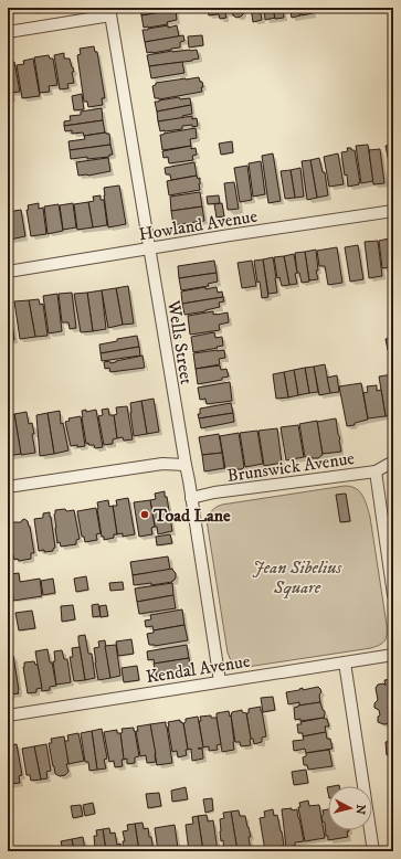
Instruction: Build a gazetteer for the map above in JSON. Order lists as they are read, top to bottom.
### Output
{
  "streets": {
    "street": [
      "Howland Avenue",
      "Wells Street",
      "Brunswick Avenue",
      "Kendal Avenue"
    ]
  },
  "crossings": [
    ["Howland Avenue", "Wells Street"],
    ["Wells Street", "Brunswick Avenue"],
    ["Wells Street", "Kendal Avenue"]
  ],
  "parks": ["Jean Sibelius Square"],
  "places": ["Toad Lane"],
  "north": "right"
}
